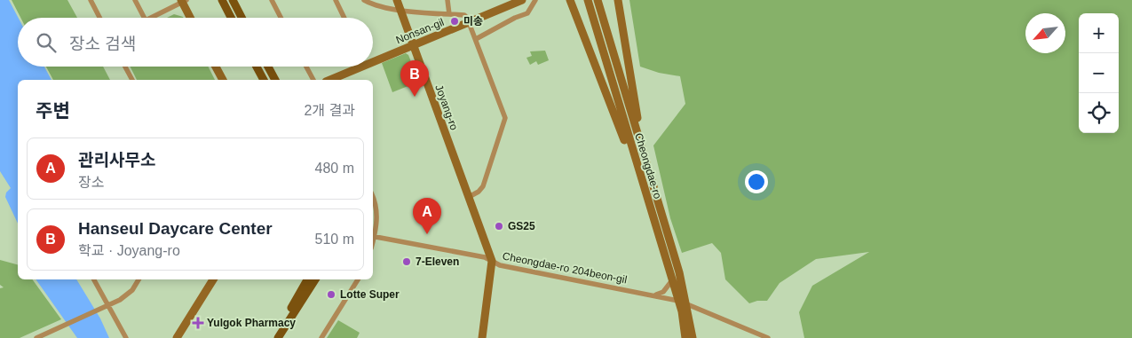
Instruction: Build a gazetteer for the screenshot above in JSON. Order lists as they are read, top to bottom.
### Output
{
  "streets": {
    "street": [
      "Nonsan-gil",
      "Joyang-ro",
      "Cheongdae-ro",
      "Cheongdae-ro 204beon-gil"
    ]
  },
  "crossings": [
    ["Nonsan-gil", "Joyang-ro"],
    ["Joyang-ro", "Cheongdae-ro 204beon-gil"],
    ["Cheongdae-ro", "Cheongdae-ro 204beon-gil"]
  ],
  "places": {
    "other": [
      "미송",
      "GS25",
      "7-Eleven",
      "Lotte Super"
    ],
    "health": ["Yulgok Pharmacy"]
  },
  "north": "bottom left",
  "page": {
    "map_buttons": ["+", "−"],
    "search": "장소 검색",
    "pins": ["B", "A"],
    "heading": ["주변", "2개 결과"],
    "list": [
      {
        "mark": "A",
        "name": "관리사무소",
        "note": "장소",
        "value": "480 m"
      },
      {
        "mark": "B",
        "name": "Hanseul Daycare Center",
        "note": "학교 · Joyang-ro",
        "value": "510 m"
      }
    ]
  }
}
